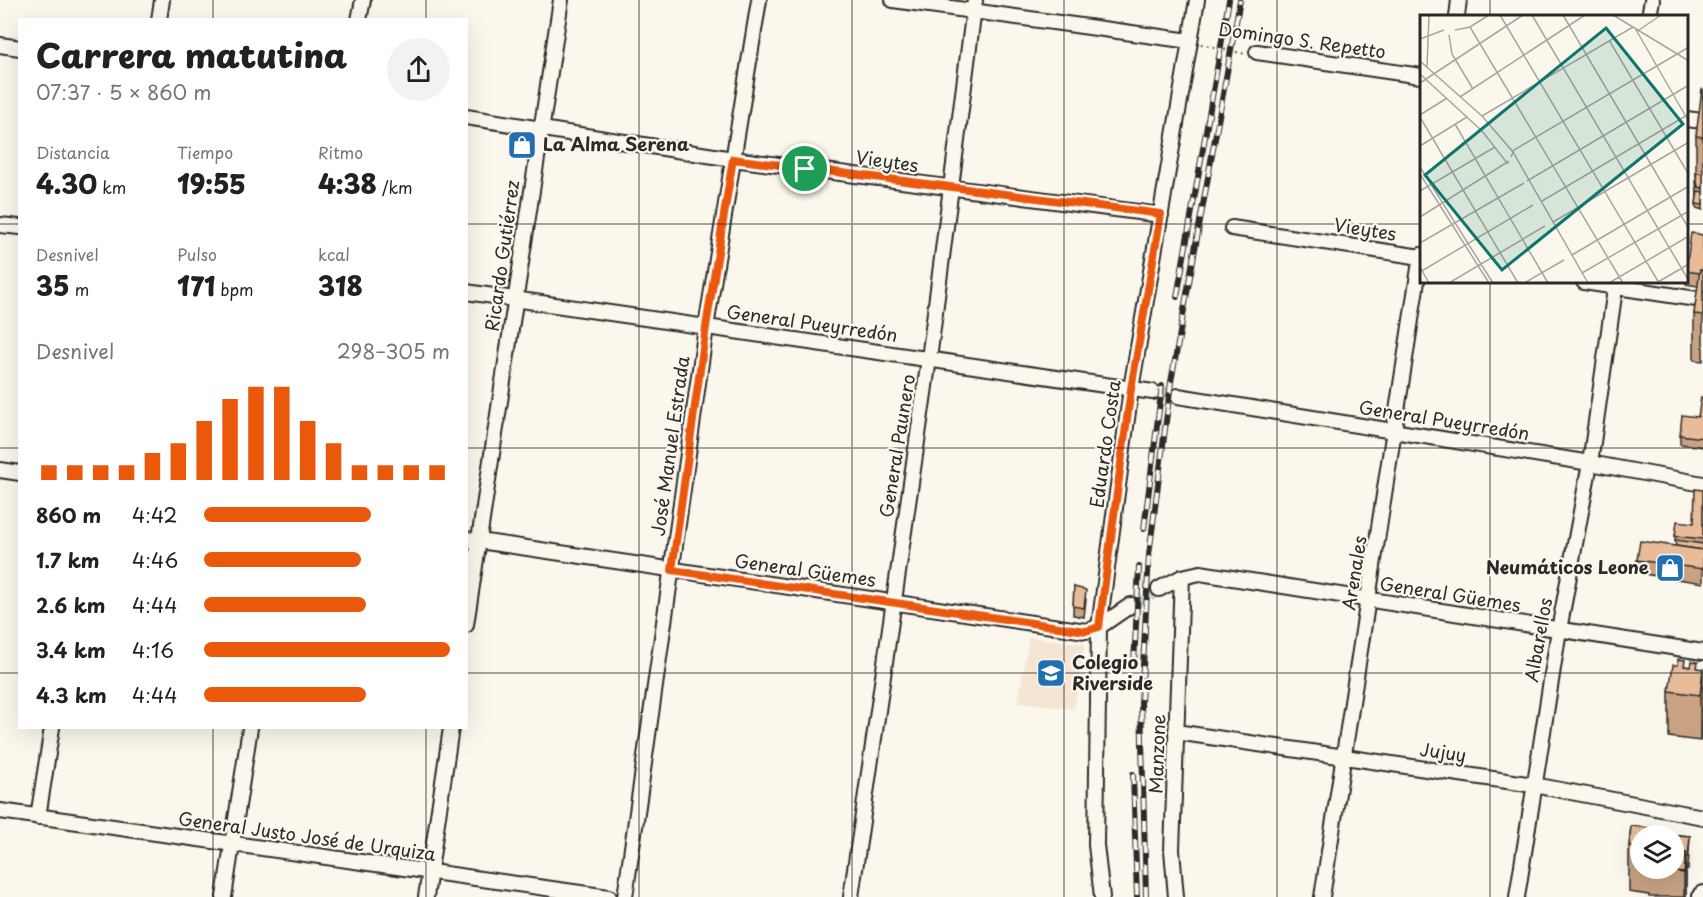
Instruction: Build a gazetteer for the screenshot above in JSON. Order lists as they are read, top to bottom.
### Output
{
  "streets": {
    "street": [
      "Domingo S. Repetto",
      "Vieytes",
      "Ricardo Gutiérrez",
      "General Pueyrredón",
      "Eduardo Costa",
      "José Manuel Estrada",
      "General Paunero",
      "General Güemes",
      "Arenales",
      "Albarellos",
      "Jujuy",
      "Manzone",
      "General Justo José de Urquiza"
    ]
  },
  "crossings": [
    ["Domingo S. Repetto", "Eduardo Costa"],
    ["Domingo S. Repetto", "General Paunero"],
    ["Vieytes", "Ricardo Gutiérrez"],
    ["Vieytes", "Eduardo Costa"],
    ["Vieytes", "José Manuel Estrada"],
    ["Vieytes", "General Paunero"],
    ["Ricardo Gutiérrez", "General Pueyrredón"],
    ["Ricardo Gutiérrez", "General Güemes"],
    ["General Pueyrredón", "Eduardo Costa"],
    ["General Pueyrredón", "José Manuel Estrada"],
    ["General Pueyrredón", "General Paunero"],
    ["General Pueyrredón", "Arenales"],
    ["General Pueyrredón", "Albarellos"],
    ["Eduardo Costa", "General Güemes"],
    ["José Manuel Estrada", "General Güemes"],
    ["General Paunero", "General Güemes"],
    ["General Güemes", "Arenales"],
    ["General Güemes", "Albarellos"],
    ["General Güemes", "Manzone"],
    ["Arenales", "Jujuy"],
    ["Albarellos", "Jujuy"],
    ["Jujuy", "Manzone"]
  ],
  "places": {
    "shop": ["La Alma Serena", "Neumáticos Leone"],
    "school or university": ["Colegio Riverside"]
  },
  "page": {
    "heading": ["Carrera matutina", "07:37 · 5 × 860 m"],
    "stats": [
      ["Distancia", "4.30 km"],
      ["Tiempo", "19:55"],
      ["Ritmo", "4:38 /km"],
      ["Desnivel", "35 m"],
      ["Pulso", "171 bpm"],
      ["kcal", "318"]
    ],
    "chart": ["Desnivel", "298–305 m"],
    "list": [
      {
        "name": "860 m",
        "note": "4:42"
      },
      {
        "name": "1.7 km",
        "note": "4:46"
      },
      {
        "name": "2.6 km",
        "note": "4:44"
      },
      {
        "name": "3.4 km",
        "note": "4:16"
      },
      {
        "name": "4.3 km",
        "note": "4:44"
      }
    ]
  }
}
